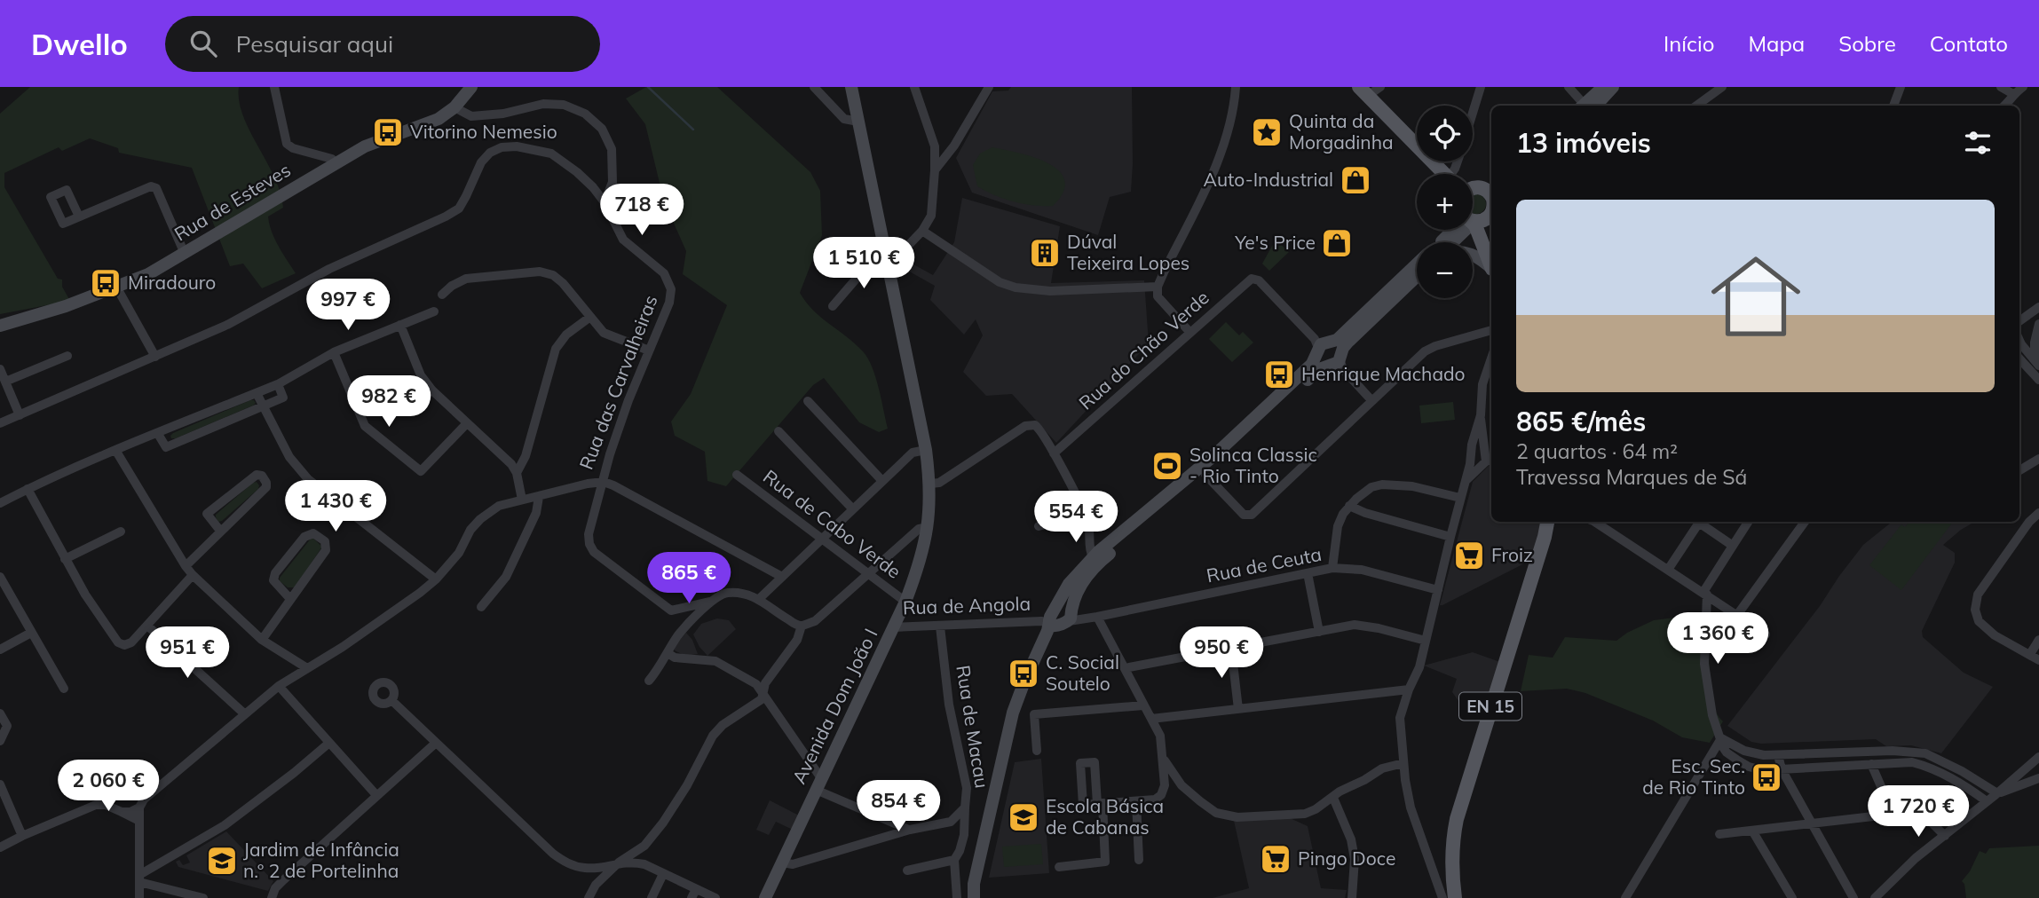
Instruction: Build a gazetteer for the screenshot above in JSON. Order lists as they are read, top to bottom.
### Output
{
  "streets": {
    "main road": ["Rua de Esteves", "Avenida Dom João I", "EN 15"],
    "street": [
      "Rua do Chão Verde",
      "Rua das Carvalheiras",
      "Rua de Cabo Verde",
      "Rua de Ceuta",
      "Rua de Angola",
      "Rua de Macau"
    ]
  },
  "crossings": [
    ["Rua de Cabo Verde", "Avenida Dom João I"],
    ["Rua de Ceuta", "Rua de Angola"],
    ["Rua de Angola", "Avenida Dom João I"],
    ["Rua de Angola", "Rua de Macau"]
  ],
  "places": {
    "bus stop": [
      "Vitorino Nemesio",
      "Miradouro",
      "Henrique Machado",
      "C. Social Soutelo",
      "Esc. Sec. de Rio Tinto"
    ],
    "place": ["Quinta da Morgadinha"],
    "shop": ["Auto-Industrial", "Ye's Price"],
    "building": ["Dúval Teixeira Lopes"],
    "sports": ["Solinca Classic - Rio Tinto"],
    "supermarket": ["Froiz", "Pingo Doce"],
    "school or university": ["Escola Básica de Cabanas", "Jardim de Infância n.º 2 de Portelinha"]
  },
  "page": {
    "header": "Dwello",
    "search": "Pesquisar aqui",
    "nav": [
      "Início",
      "Mapa",
      "Sobre",
      "Contato"
    ],
    "map_buttons": ["+", "−"],
    "heading": "13 imóveis",
    "list": [
      {
        "name": "865 €/mês",
        "note": "2 quartos · 64 m² · Travessa Marques de Sá"
      }
    ],
    "price": [
      "718 €",
      "1 510 €",
      "997 €",
      "982 €",
      "1 430 €",
      "554 €",
      "865 €",
      "1 360 €",
      "951 €",
      "950 €",
      "2 060 €",
      "854 €",
      "1 720 €"
    ]
  }
}
